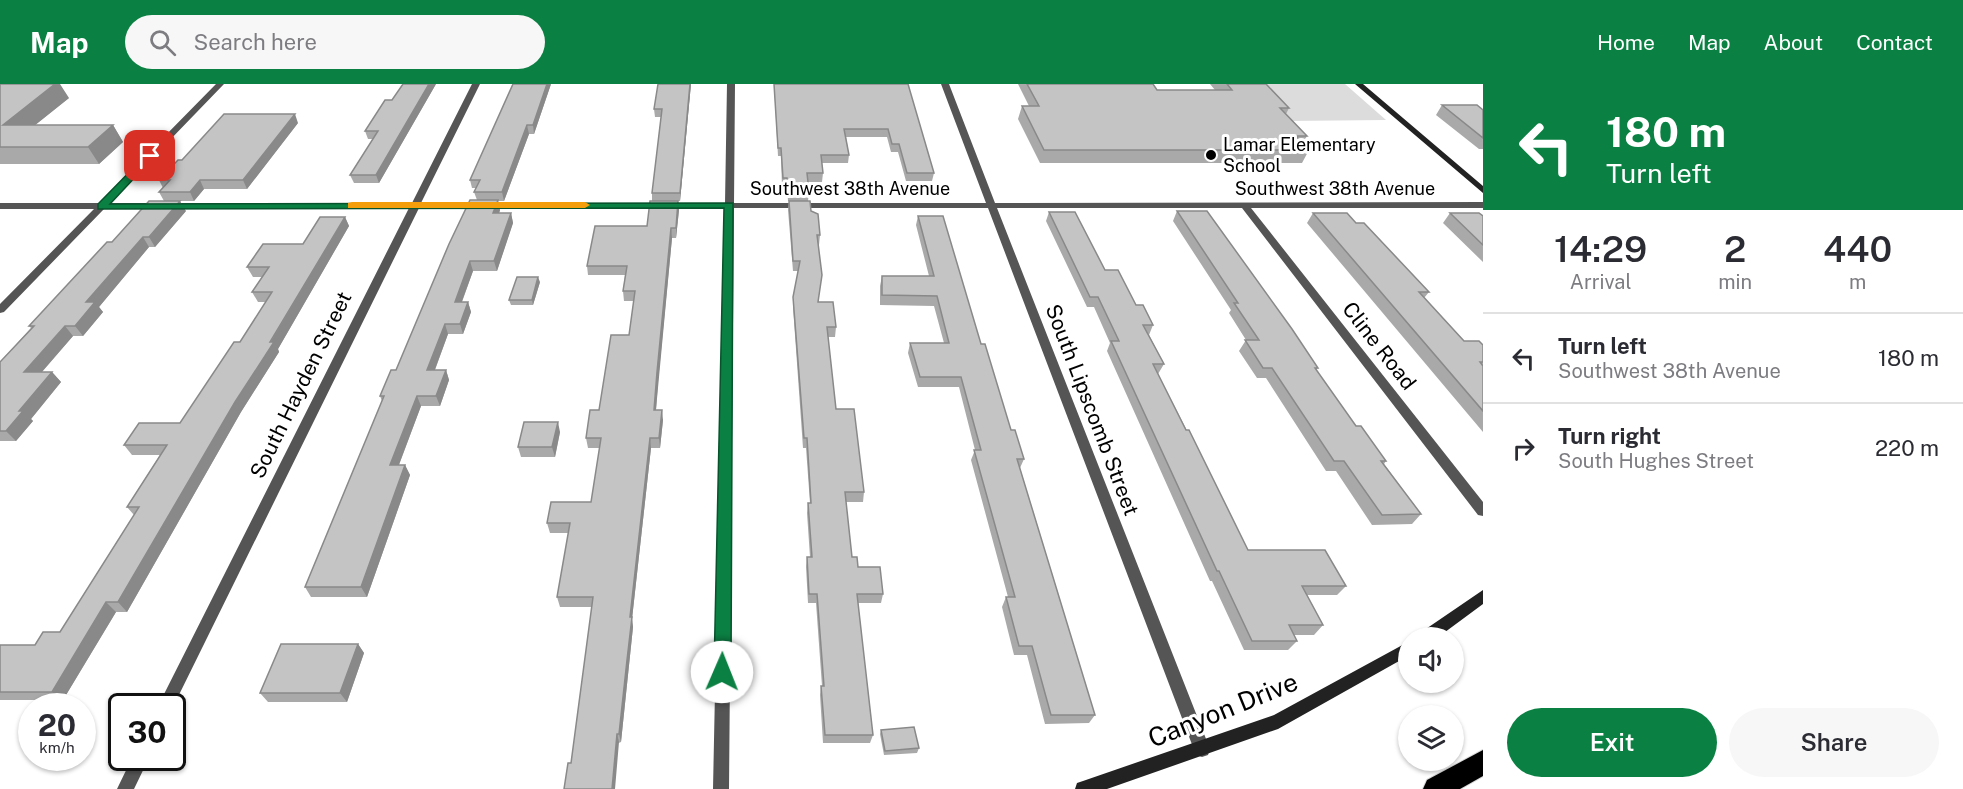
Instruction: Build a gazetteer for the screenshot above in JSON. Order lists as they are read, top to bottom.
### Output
{
  "streets": {
    "main road": ["Canyon Drive"],
    "street": [
      "Southwest 38th Avenue",
      "Cline Road",
      "South Hayden Street",
      "South Lipscomb Street"
    ]
  },
  "crossings": [
    ["Southwest 38th Avenue", "Cline Road"],
    ["Southwest 38th Avenue", "South Hayden Street"],
    ["Southwest 38th Avenue", "South Lipscomb Street"],
    ["South Lipscomb Street", "Canyon Drive"]
  ],
  "places": ["Lamar Elementary School"],
  "page": {
    "header": "Map",
    "search": "Search here",
    "nav": [
      "Home",
      "Map",
      "About",
      "Contact"
    ],
    "turn": ["180 m", "Turn left"],
    "eta": [
      "14:29",
      "Arrival",
      "2",
      "min",
      "440",
      "m"
    ],
    "list": [
      {
        "name": "Turn left",
        "note": "Southwest 38th Avenue",
        "value": "180 m"
      },
      {
        "name": "Turn right",
        "note": "South Hughes Street",
        "value": "220 m"
      }
    ],
    "speed": "20 km/h",
    "limit": "30",
    "buttons": ["Exit", "Share"]
  }
}
